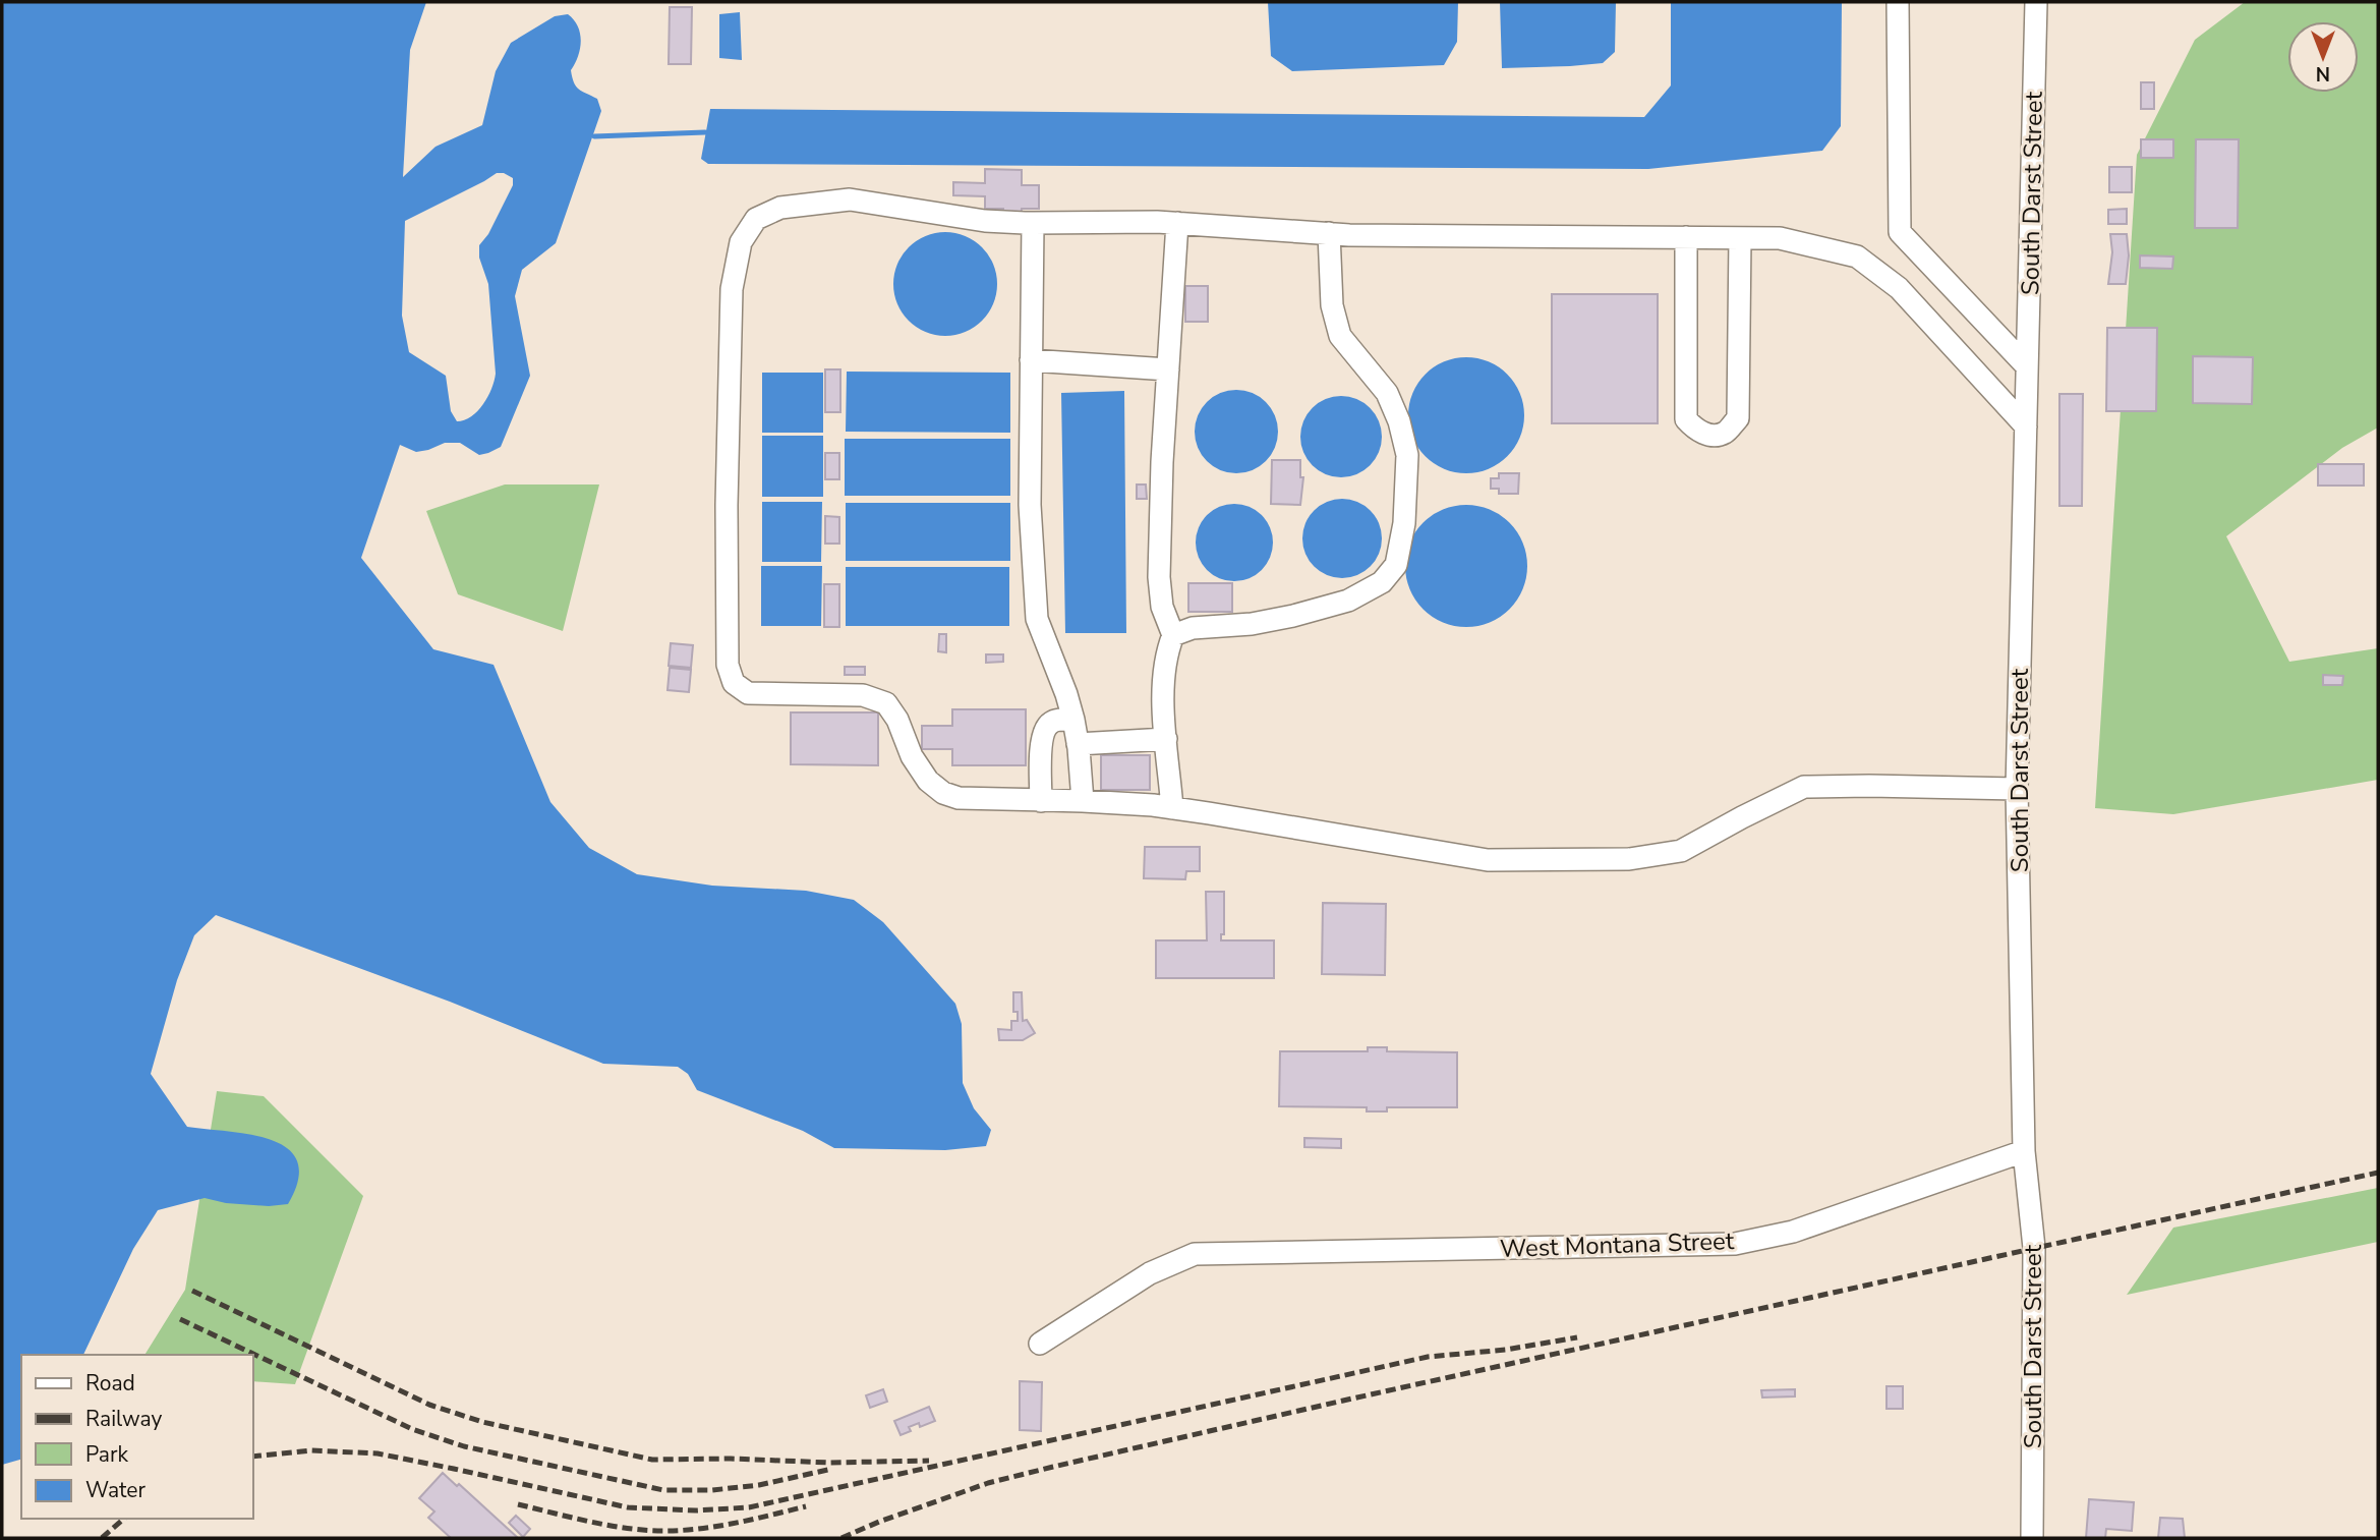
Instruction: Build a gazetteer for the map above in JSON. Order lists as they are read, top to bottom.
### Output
{
  "streets": {
    "street": ["South Darst Street", "West Montana Street"]
  },
  "crossings": [
    ["South Darst Street", "West Montana Street"]
  ],
  "legend": [
    "Road",
    "Railway",
    "Park",
    "Water"
  ],
  "north": "bottom"
}
